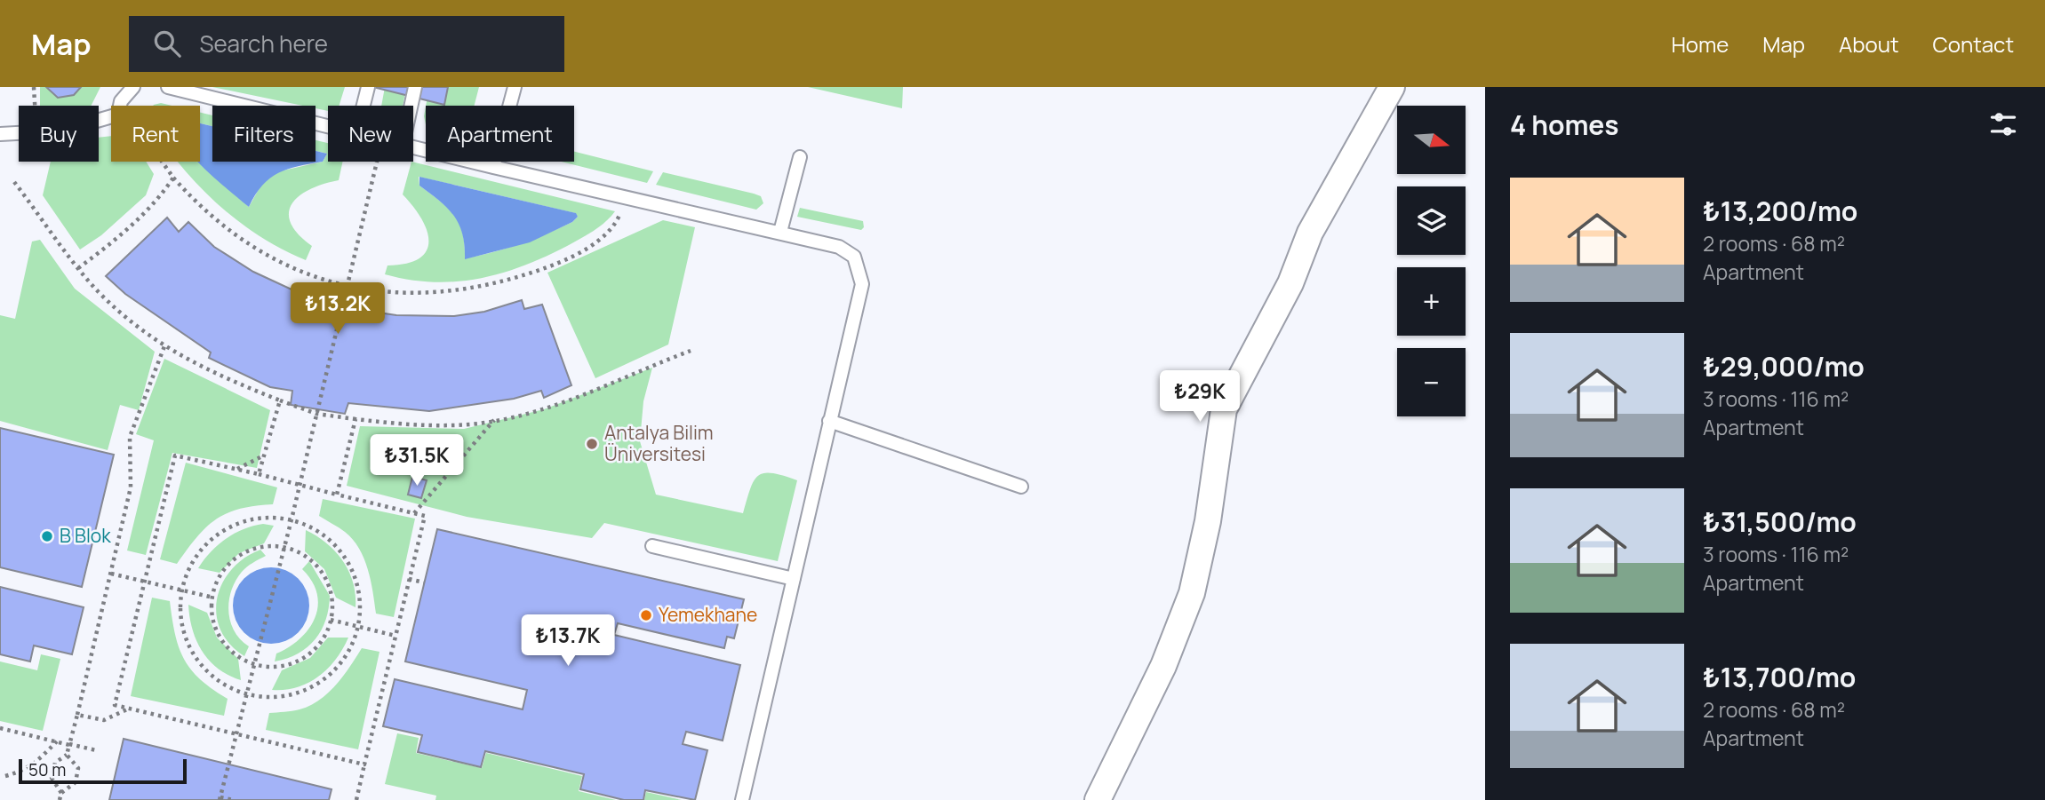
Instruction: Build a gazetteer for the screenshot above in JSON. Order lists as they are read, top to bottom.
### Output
{
  "places": ["Antalya Bilim Üniversitesi", "B Blok", "Yemekhane"],
  "scale_bar": "50 m",
  "north": "right",
  "page": {
    "header": "Map",
    "search": "Search here",
    "nav": [
      "Home",
      "Map",
      "About",
      "Contact"
    ],
    "heading": "4 homes",
    "map_buttons": ["+", "−"],
    "chip": [
      "Buy",
      "Rent",
      "Filters",
      "New",
      "Apartment"
    ],
    "list": [
      {
        "name": "₺13,200/mo",
        "note": "2 rooms · 68 m² · Apartment"
      },
      {
        "name": "₺29,000/mo",
        "note": "3 rooms · 116 m² · Apartment"
      },
      {
        "name": "₺31,500/mo",
        "note": "3 rooms · 116 m² · Apartment"
      },
      {
        "name": "₺13,700/mo",
        "note": "2 rooms · 68 m² · Apartment"
      }
    ],
    "price": [
      "₺13.2K",
      "₺29K",
      "₺31.5K",
      "₺13.7K"
    ],
    "scale": "50 m"
  }
}
